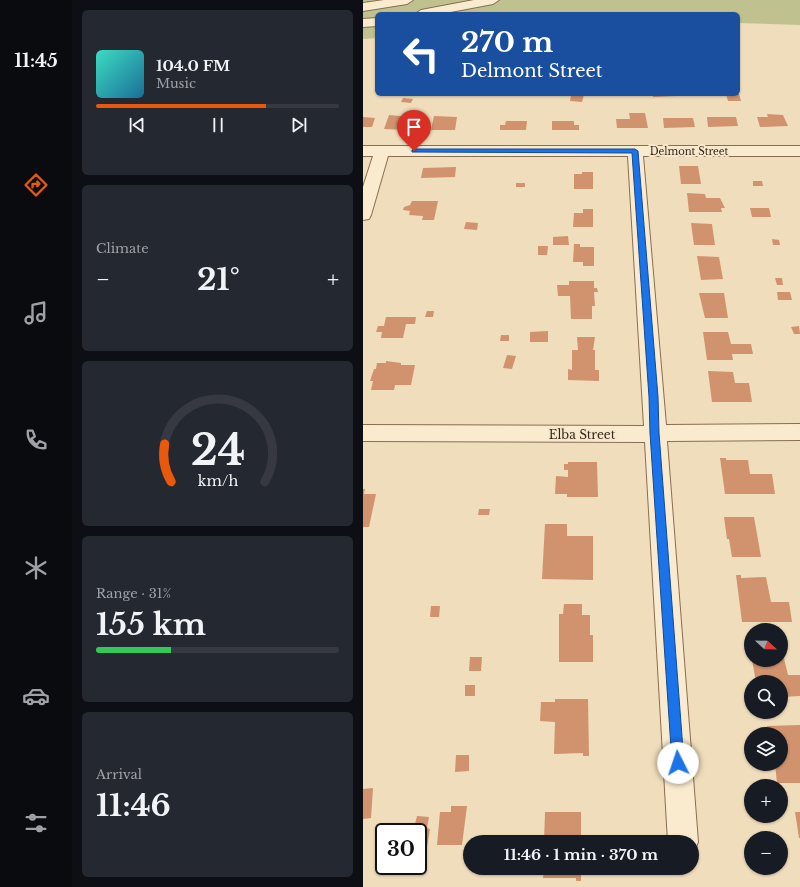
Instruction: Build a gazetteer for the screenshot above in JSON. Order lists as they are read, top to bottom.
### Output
{
  "streets": {
    "street": ["Delmont Street", "Elba Street"]
  },
  "north": "right",
  "page": {
    "tabs": "11:45",
    "turn": ["270 m", "Delmont Street"],
    "song": ["104.0 FM", "Music"],
    "tile": [
      "Climate",
      ["Range · 31%", "155 km"],
      ["Arrival", "11:46"]
    ],
    "heat": ["−", "21°", "+"],
    "map_buttons": ["+", "−"],
    "limit": "30",
    "trip": "11:46 · 1 min · 370 m",
    "gauge": ["24", "km/h"]
  }
}
